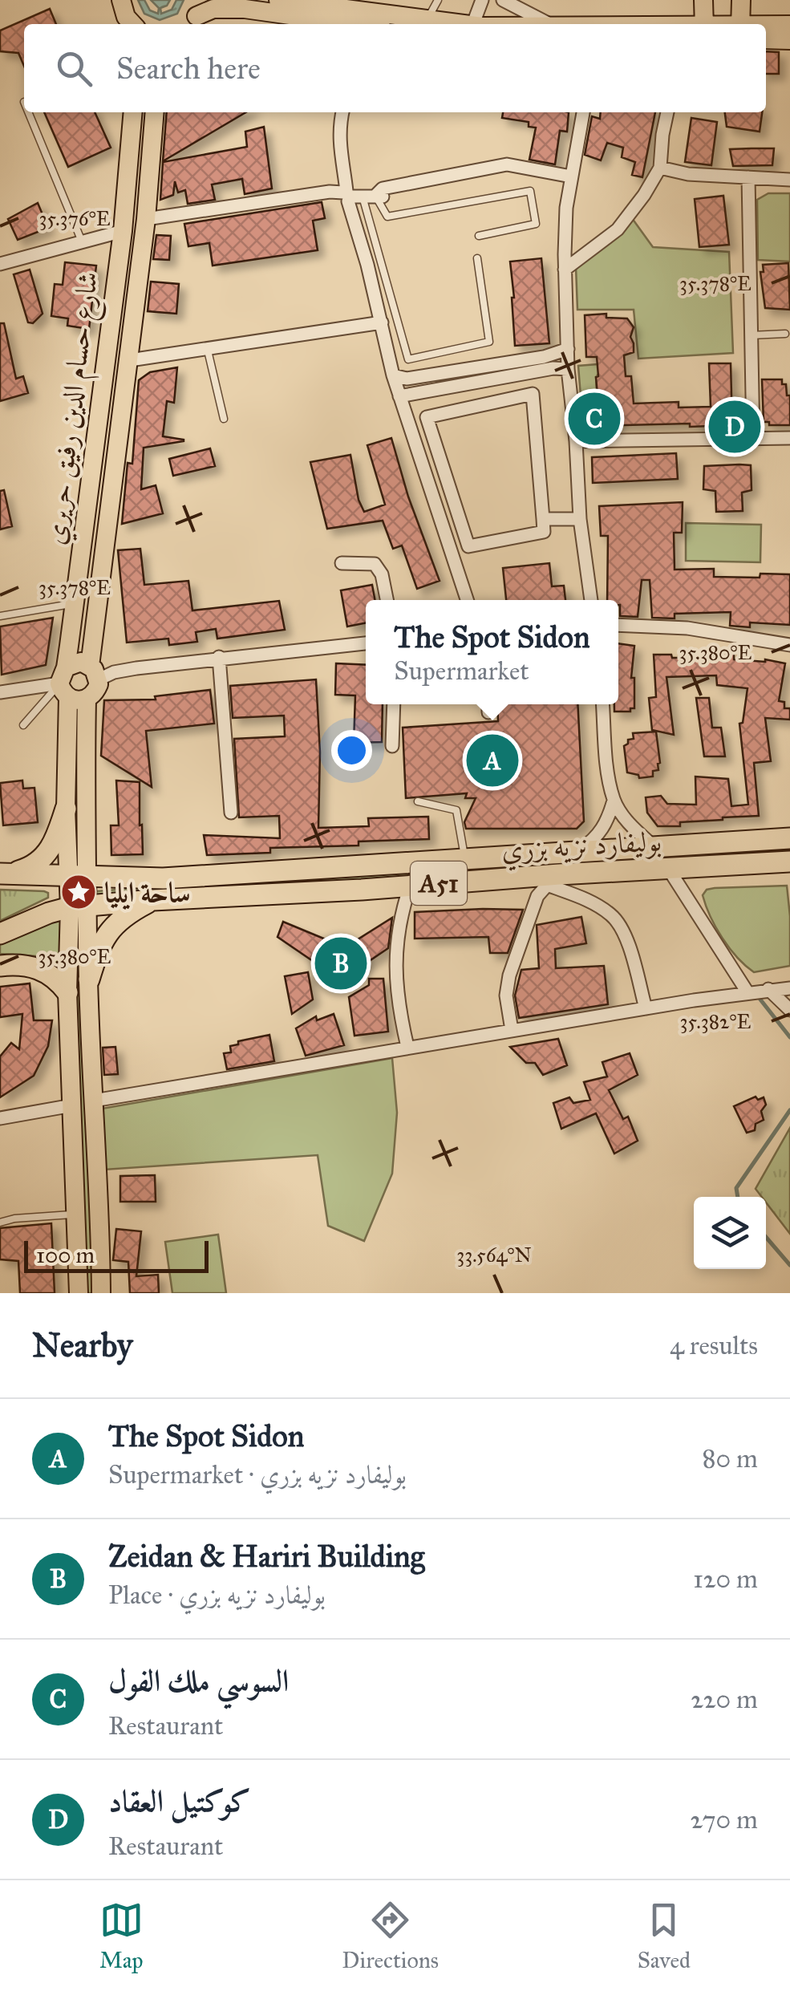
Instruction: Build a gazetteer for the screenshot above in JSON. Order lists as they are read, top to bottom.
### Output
{
  "streets": {
    "highway": ["بوليفارد نزيه بزري", "A51"],
    "main road": ["شارع حسام الدين رفيق حريري"]
  },
  "crossings": [
    ["شارع حسام الدين رفيق حريري", "بوليفارد نزيه بزري"],
    ["شارع حسام الدين رفيق حريري", "A51"],
    ["بوليفارد نزيه بزري", "A51"]
  ],
  "places": {
    "place": ["ساحة ايليا"]
  },
  "scale_bar": "100 m",
  "page": {
    "search": "Search here",
    "pins": [
      "C",
      "D",
      "A",
      "B"
    ],
    "popup": ["The Spot Sidon", "Supermarket"],
    "scale": "100 m",
    "heading": ["Nearby", "4 results"],
    "list": [
      {
        "mark": "A",
        "name": "The Spot Sidon",
        "note": "Supermarket · بوليفارد نزيه بزري",
        "value": "80 m"
      },
      {
        "mark": "B",
        "name": "Zeidan & Hariri Building",
        "note": "Place · بوليفارد نزيه بزري",
        "value": "120 m"
      },
      {
        "mark": "C",
        "name": "السوسي ملك الفول",
        "note": "Restaurant",
        "value": "220 m"
      },
      {
        "mark": "D",
        "name": "كوكتيل العقاد",
        "note": "Restaurant",
        "value": "270 m"
      }
    ],
    "nav": ["Map", "Directions", "Saved"]
  },
  "coordinates": [
    "35.376°E",
    "35.378°E",
    "35.380°E",
    "35.382°E",
    "33.564°N"
  ]
}
